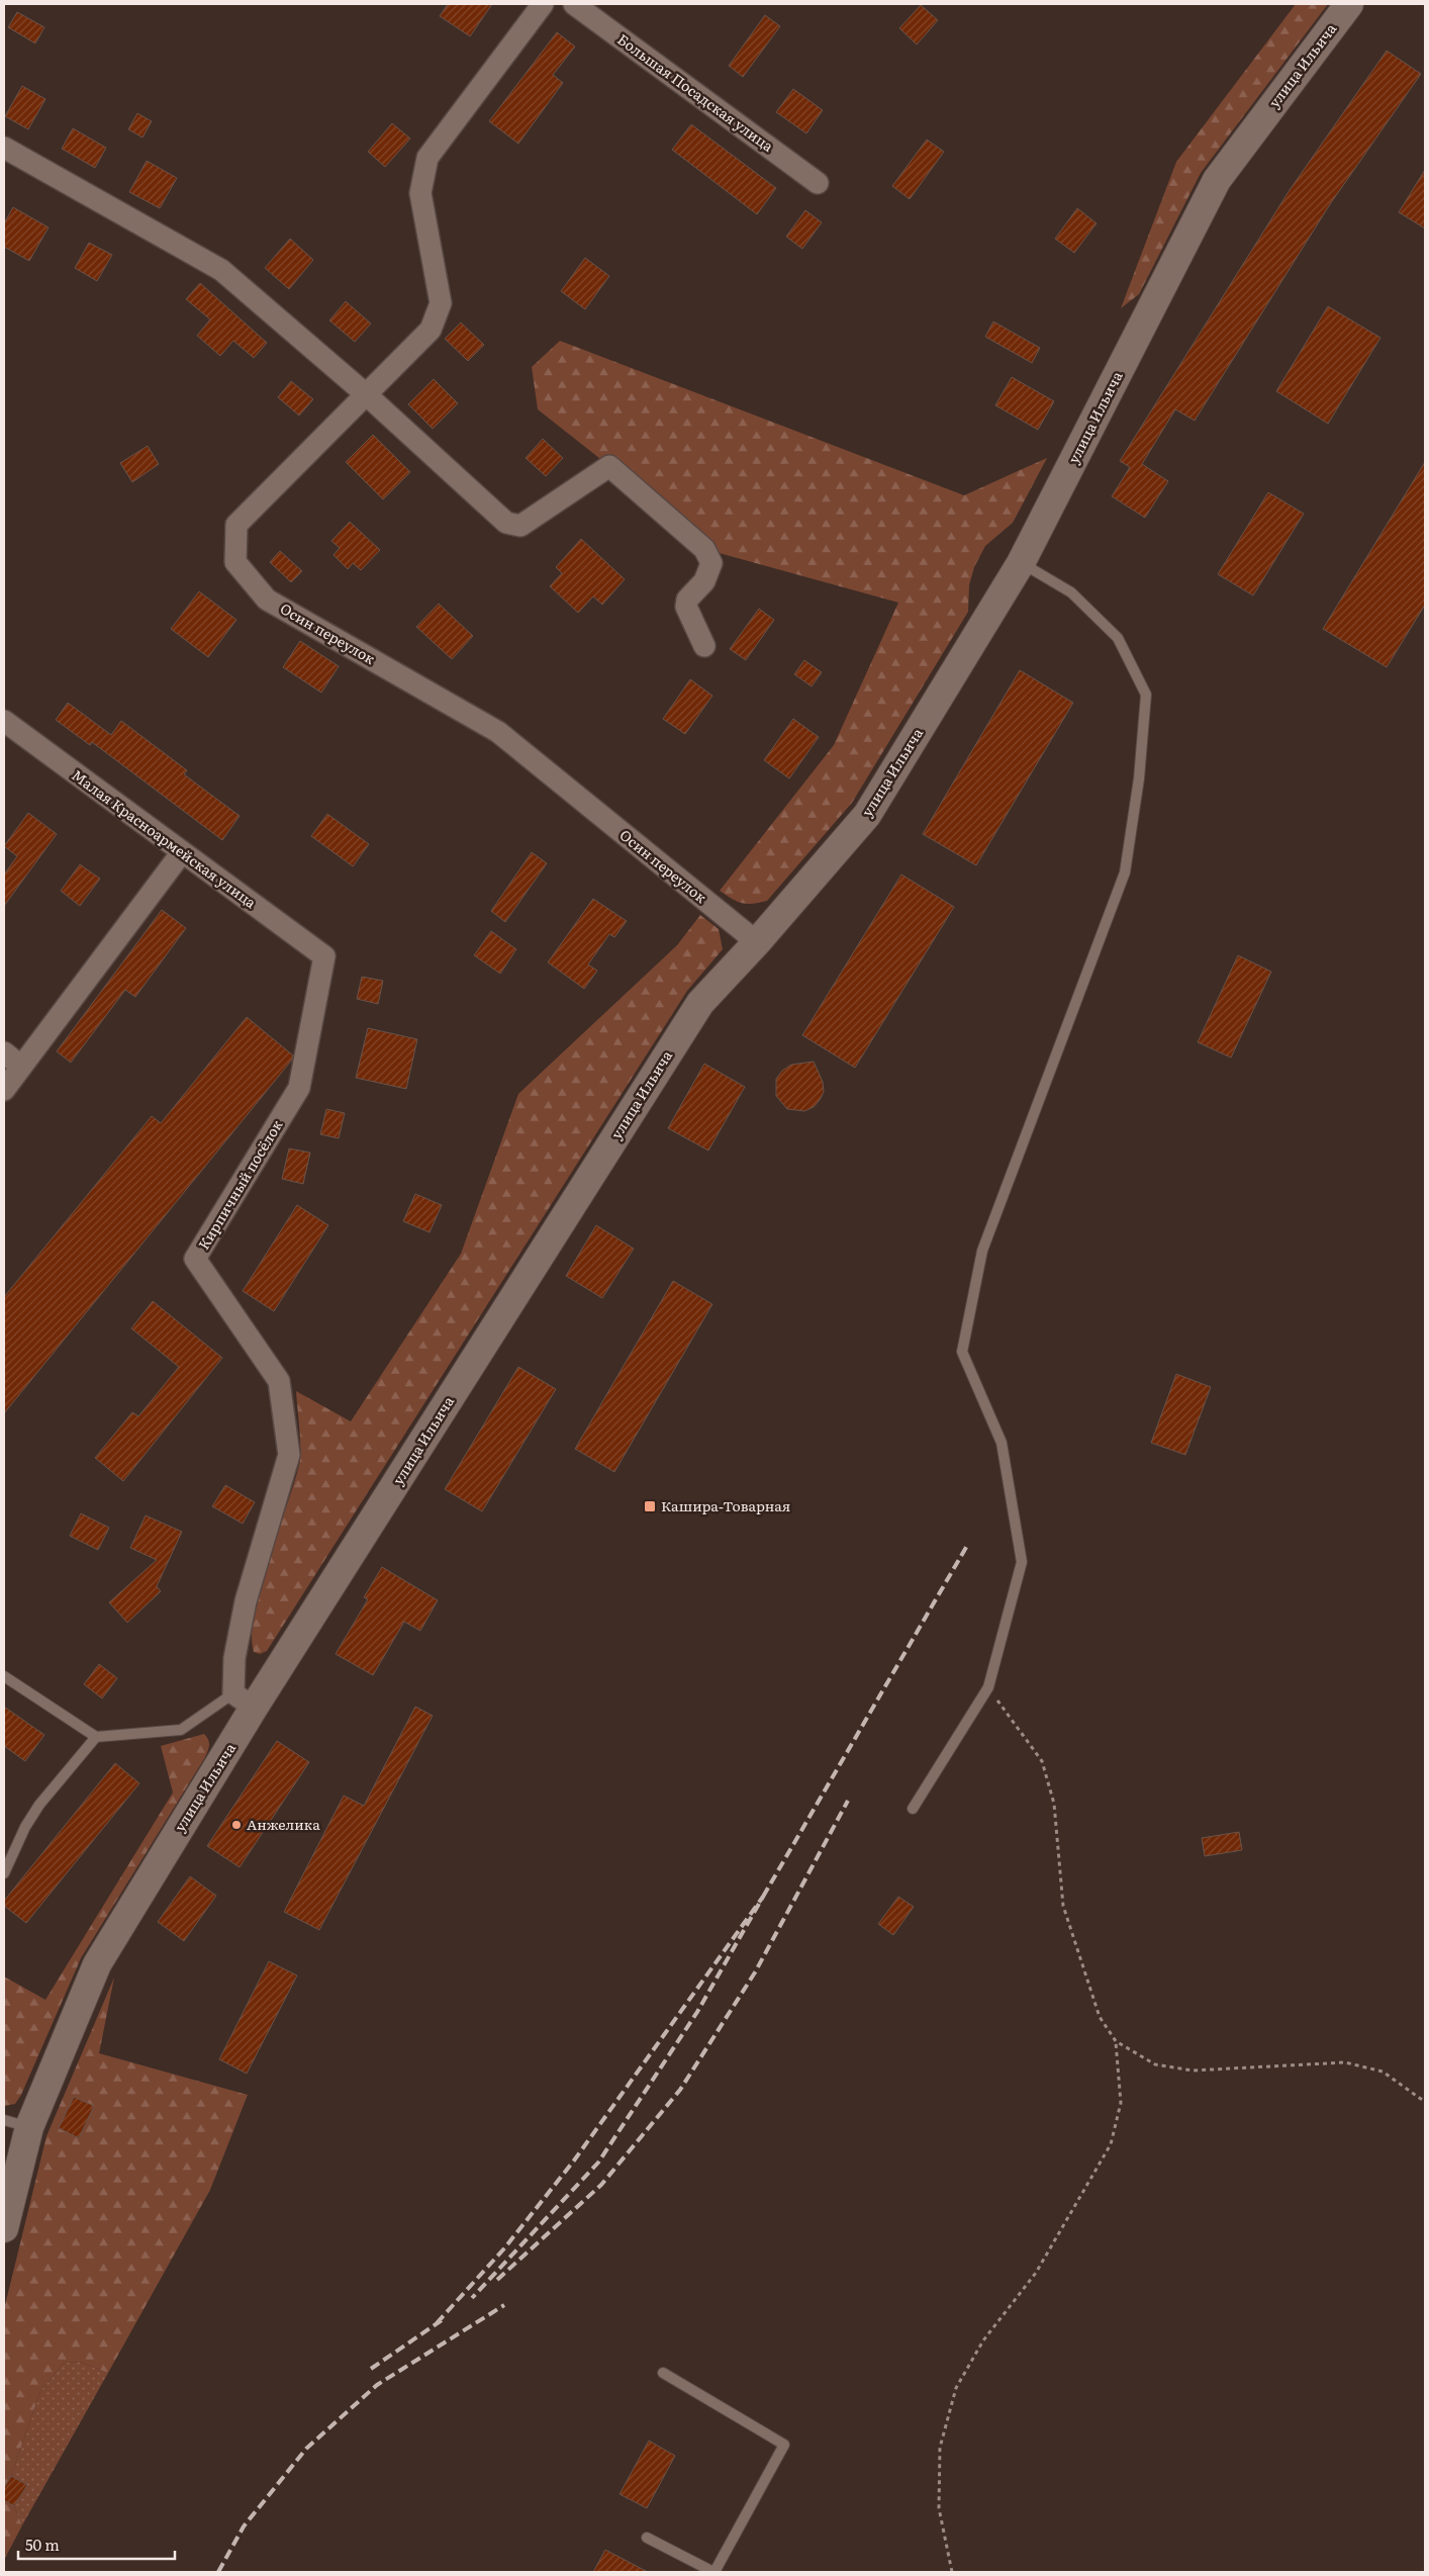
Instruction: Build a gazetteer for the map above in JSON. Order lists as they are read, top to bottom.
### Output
{
  "streets": {
    "street": [
      "улица Ильича",
      "Большая Посадская улица",
      "Осин переулок",
      "Малая Красноармейская улица",
      "Кирпичный посёлок"
    ]
  },
  "crossings": [
    ["улица Ильича", "Осин переулок"],
    ["улица Ильича", "Кирпичный посёлок"],
    ["Малая Красноармейская улица", "Кирпичный посёлок"]
  ],
  "places": {
    "transit": ["Кашира-Товарная"],
    "other": ["Анжелика"]
  },
  "scale_bar": "50 m"
}
